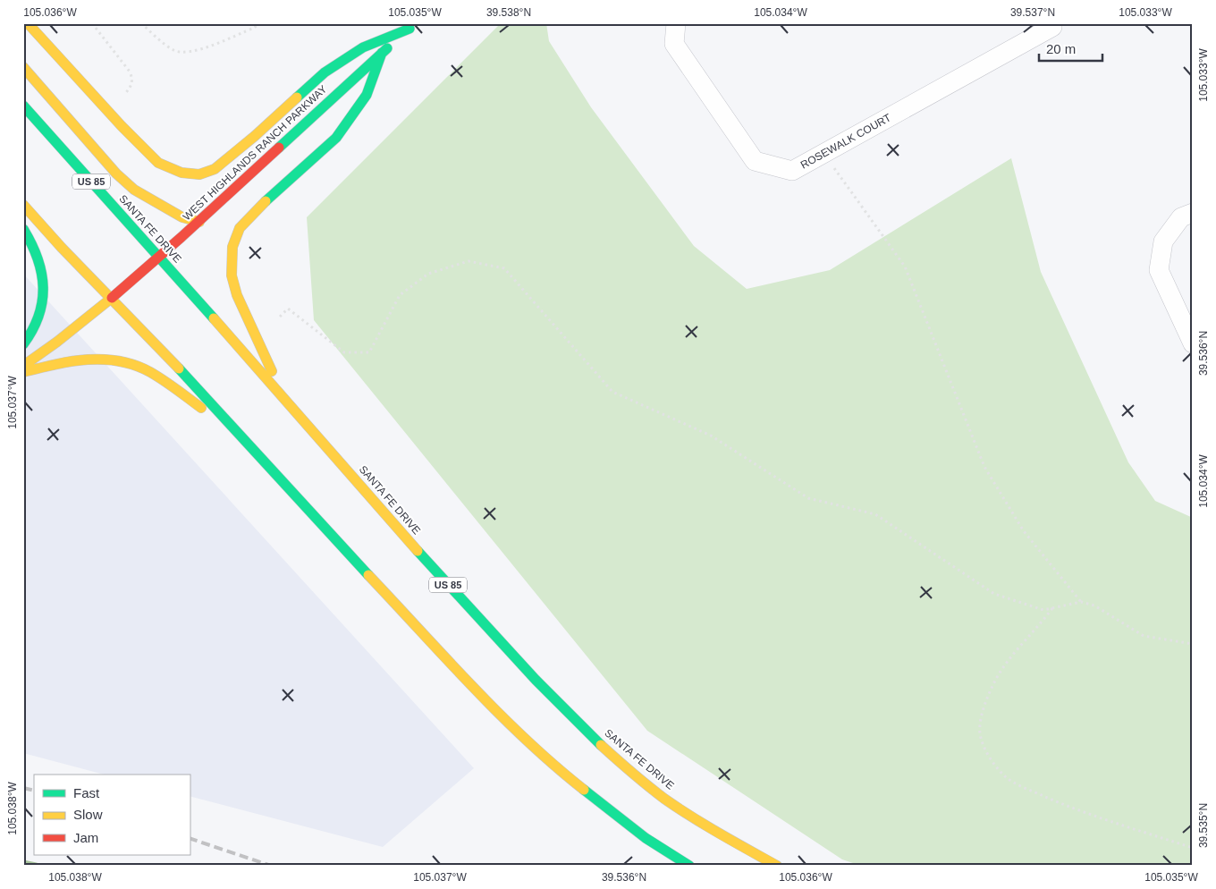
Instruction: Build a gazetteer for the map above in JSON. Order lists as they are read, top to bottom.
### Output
{
  "streets": {
    "main road": ["WEST HIGHLANDS RANCH PARKWAY", "US 85", "SANTA FE DRIVE"],
    "street": ["ROSEWALK COURT"]
  },
  "crossings": [
    ["WEST HIGHLANDS RANCH PARKWAY", "SANTA FE DRIVE"]
  ],
  "legend": ["Fast", "Slow", "Jam"],
  "scale_bar": "20 m",
  "coordinates": [
    "105.036°W",
    "105.035°W",
    "39.538°N",
    "105.034°W",
    "39.537°N",
    "105.033°W",
    "39.536°N",
    "105.037°W",
    "105.038°W",
    "39.535°N"
  ]
}
